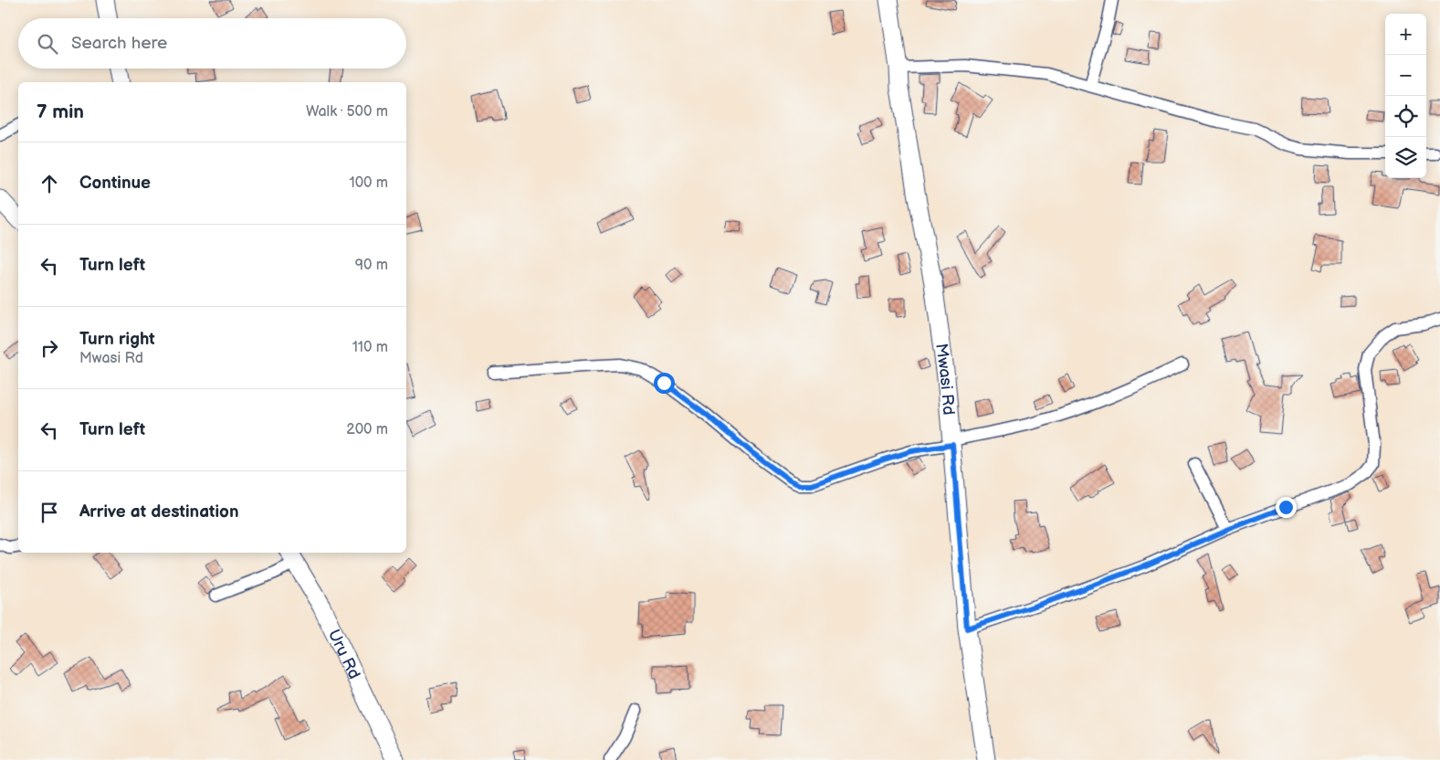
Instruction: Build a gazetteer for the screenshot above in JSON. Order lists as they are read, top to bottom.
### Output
{
  "streets": {
    "street": ["Mwasi Rd", "Uru Rd"]
  },
  "page": {
    "map_buttons": ["+", "−"],
    "search": "Search here",
    "heading": ["7 min", "Walk · 500 m"],
    "list": [
      ["Continue", "100 m"],
      ["Turn left", "90 m"],
      ["Turn right", "Mwasi Rd", "110 m"],
      ["Turn left", "200 m"],
      "Arrive at destination"
    ]
  }
}
